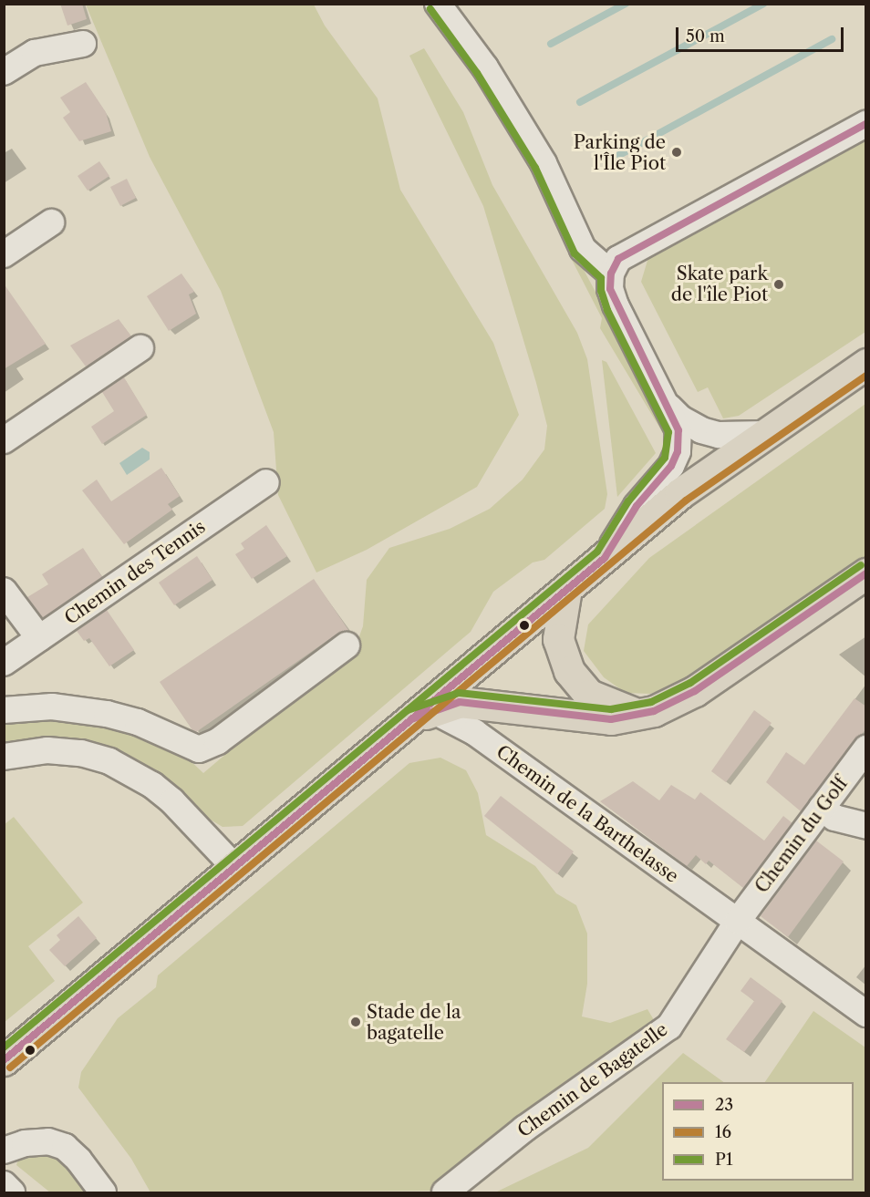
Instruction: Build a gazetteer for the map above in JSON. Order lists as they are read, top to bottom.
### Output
{
  "streets": {
    "street": [
      "Chemin des Tennis",
      "Chemin de la Barthelasse",
      "Chemin du Golf",
      "Chemin de Bagatelle"
    ]
  },
  "crossings": [
    ["Chemin de la Barthelasse", "Chemin du Golf"],
    ["Chemin de la Barthelasse", "Chemin de Bagatelle"],
    ["Chemin du Golf", "Chemin de Bagatelle"]
  ],
  "places": ["Parking de l'Île Piot", "Skate park de l'île Piot", "Stade de la bagatelle"],
  "lines": ["transit line P1", "transit line 23", "transit line 16"],
  "legend": ["23", "16", "P1"],
  "scale_bar": "50 m"
}
